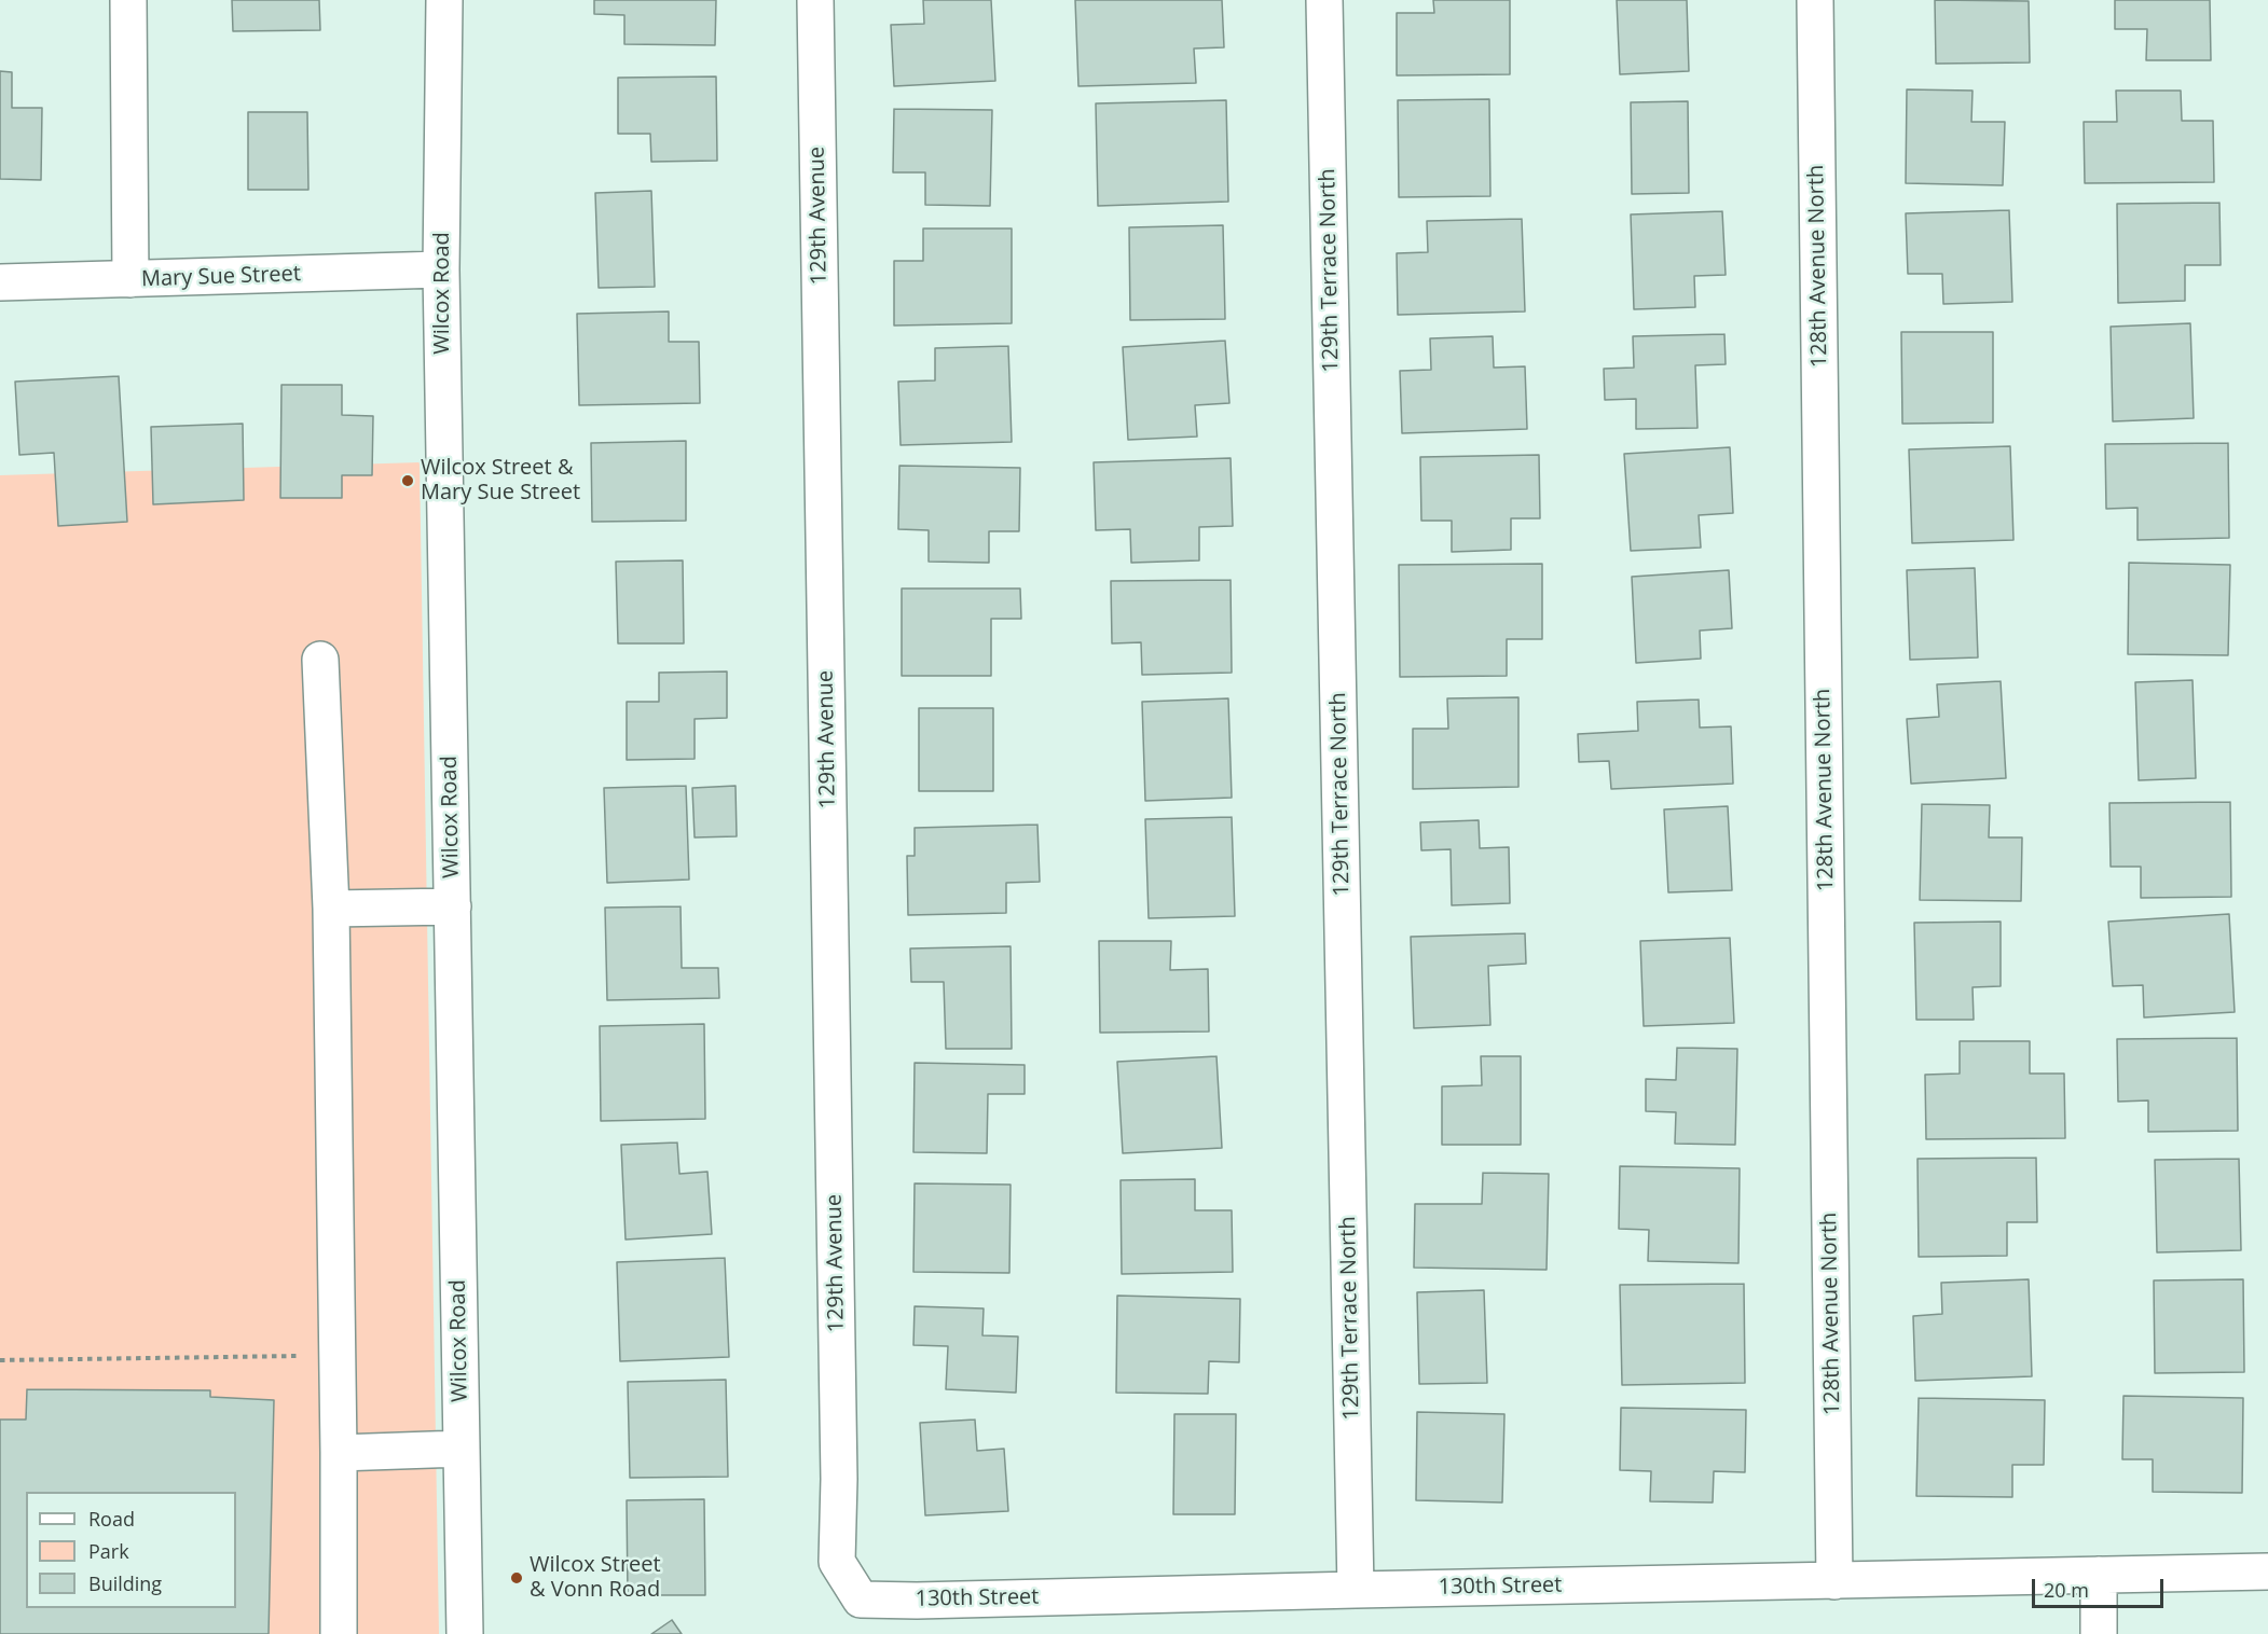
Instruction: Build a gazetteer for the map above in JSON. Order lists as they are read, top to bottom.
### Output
{
  "streets": {
    "street": [
      "129th Avenue",
      "128th Avenue North",
      "129th Terrace North",
      "Mary Sue Street",
      "Wilcox Road",
      "130th Street"
    ]
  },
  "crossings": [
    ["129th Avenue", "130th Street"],
    ["128th Avenue North", "130th Street"],
    ["129th Terrace North", "130th Street"],
    ["Mary Sue Street", "Wilcox Road"]
  ],
  "places": ["Wilcox Street & Mary Sue Street", "Wilcox Street & Vonn Road"],
  "legend": ["Road", "Park", "Building"],
  "scale_bar": "20 m"
}
